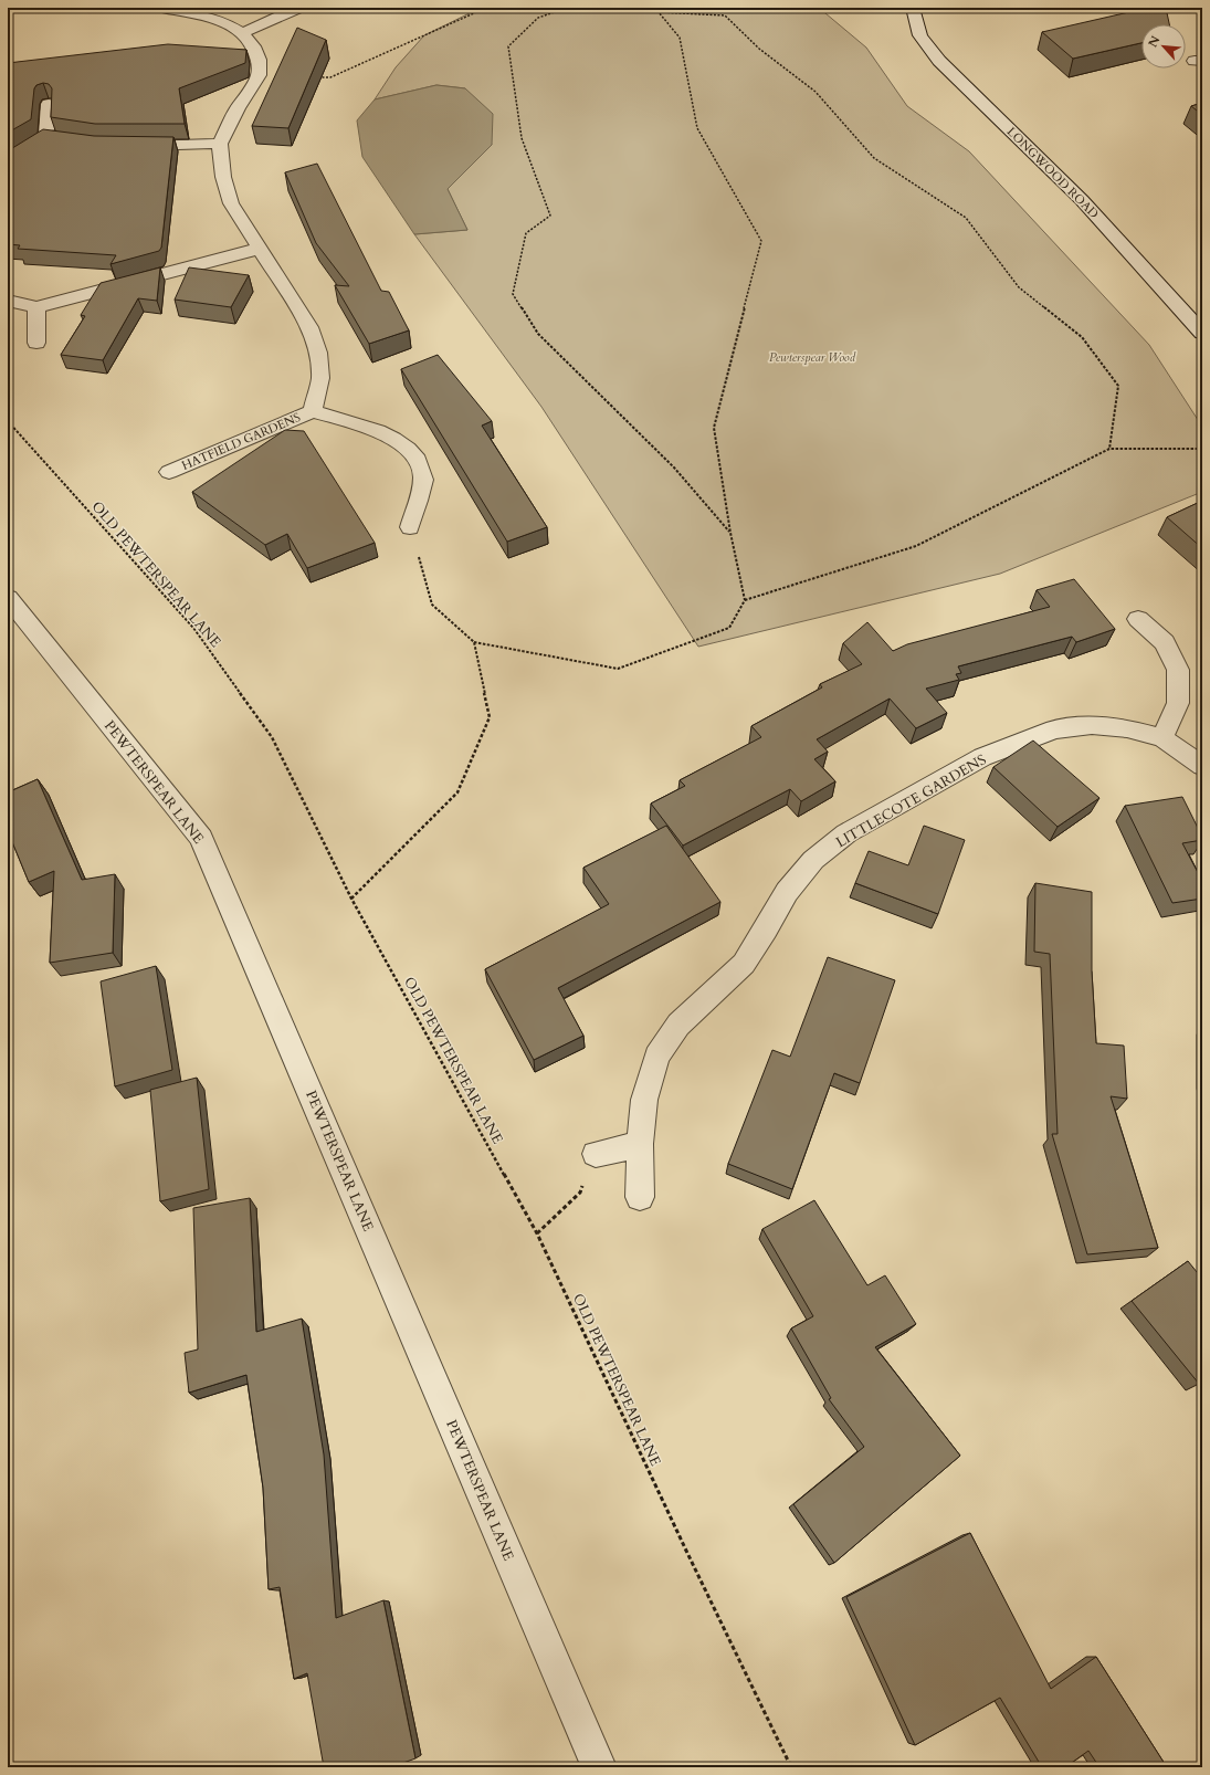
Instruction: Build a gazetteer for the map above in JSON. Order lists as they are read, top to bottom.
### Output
{
  "streets": {
    "street": [
      "LONGWOOD ROAD",
      "HATFIELD GARDENS",
      "PEWTERSPEAR LANE",
      "LITTLECOTE GARDENS"
    ],
    "path": ["OLD PEWTERSPEAR LANE"]
  },
  "parks": ["Pewterspear Wood"],
  "north": "top left"
}
